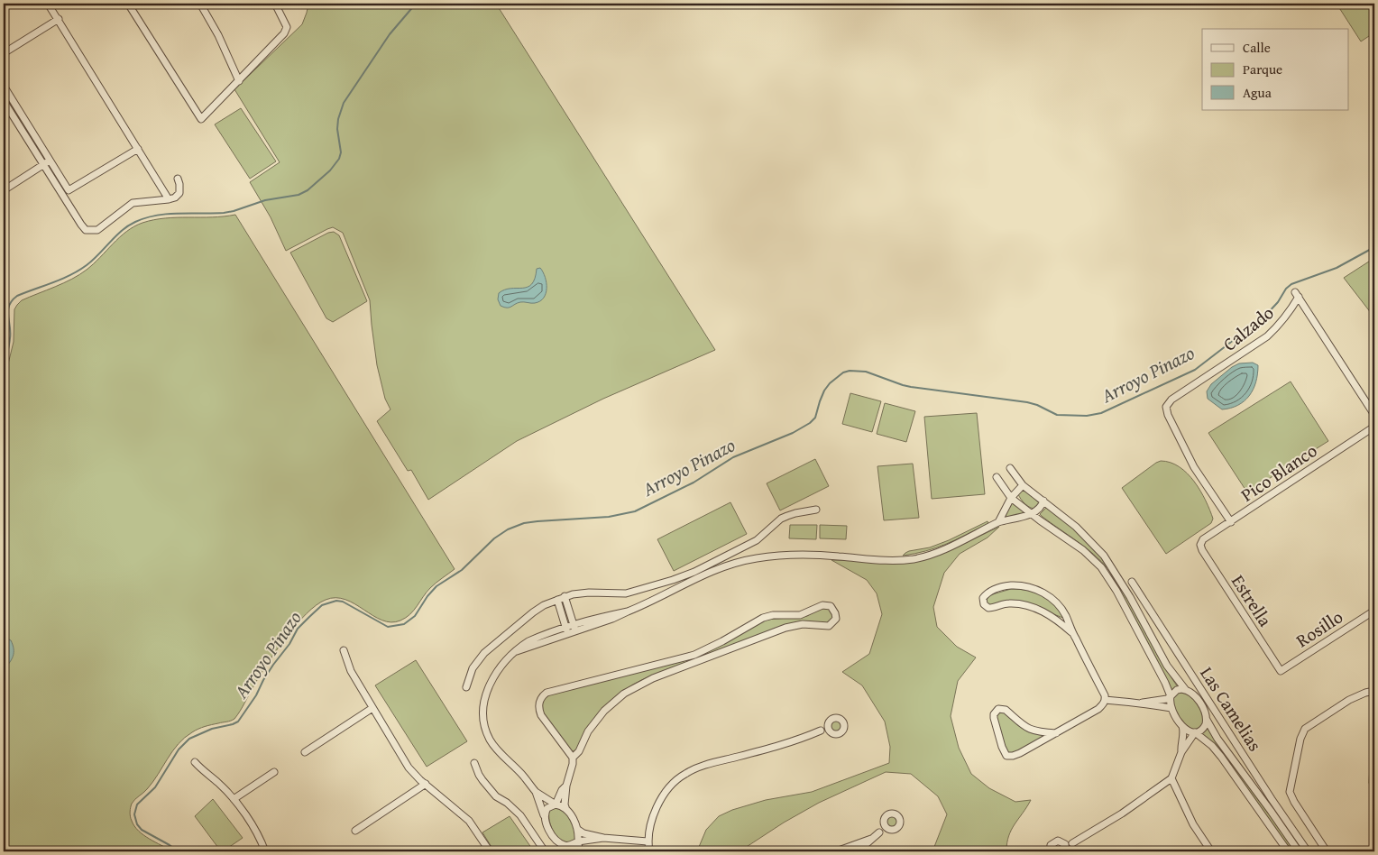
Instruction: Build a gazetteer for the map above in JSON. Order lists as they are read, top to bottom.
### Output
{
  "streets": {
    "street": [
      "Calzado",
      "Pico Blanco",
      "Estrella",
      "Rosillo",
      "Las Camelias"
    ]
  },
  "crossings": [
    ["Calzado", "Pico Blanco"],
    ["Pico Blanco", "Estrella"],
    ["Estrella", "Rosillo"]
  ],
  "water": ["Arroyo Pinazo"],
  "legend": ["Calle", "Parque", "Agua"]
}
